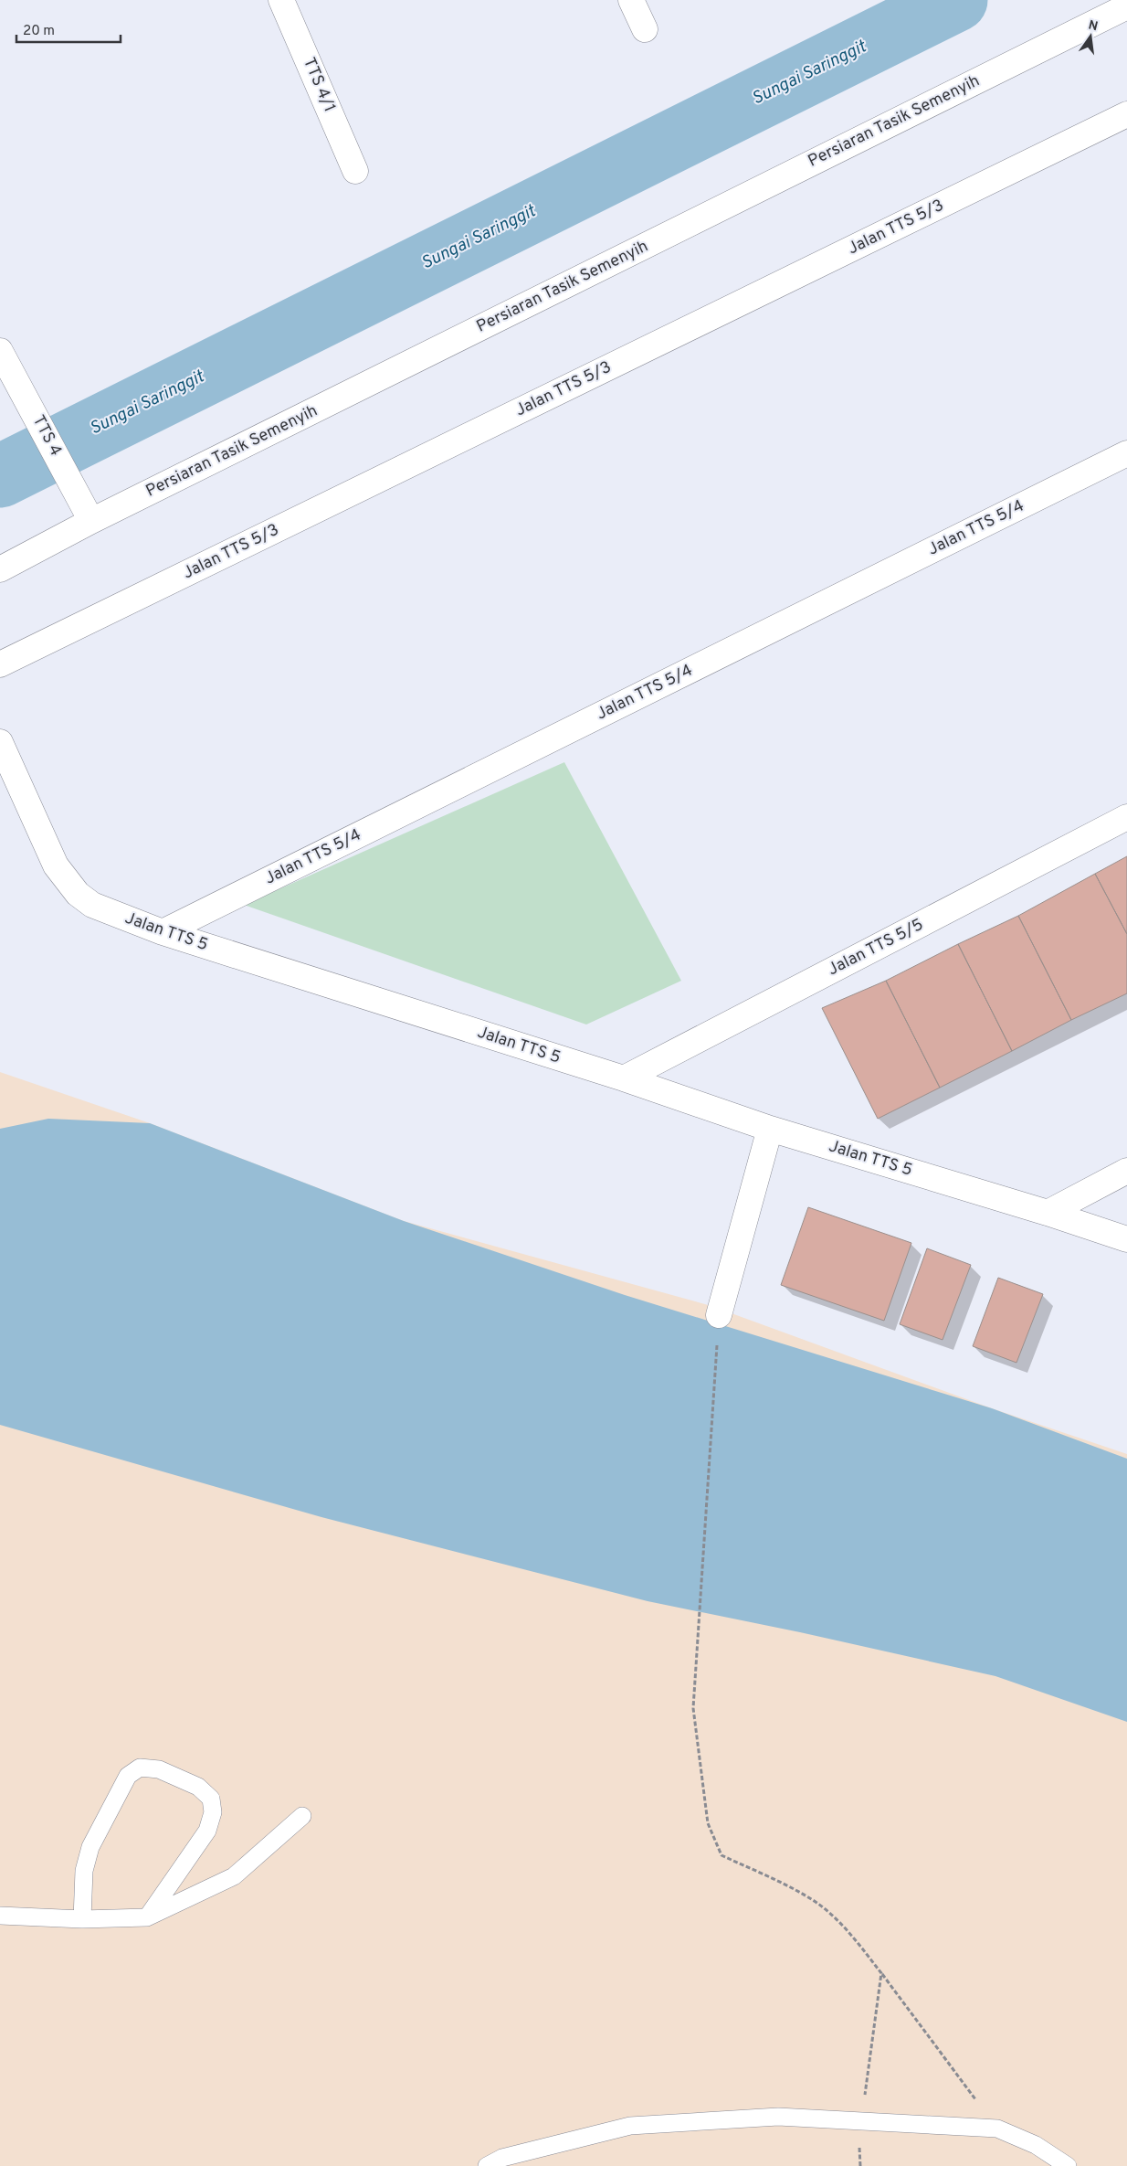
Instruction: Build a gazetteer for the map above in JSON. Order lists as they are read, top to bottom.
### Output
{
  "streets": {
    "street": [
      "TTS 4/1",
      "Persiaran Tasik Semenyih",
      "Jalan TTS 5/3",
      "TTS 4",
      "Jalan TTS 5/4",
      "Jalan TTS 5",
      "Jalan TTS 5/5"
    ]
  },
  "crossings": [
    ["Persiaran Tasik Semenyih", "TTS 4"],
    ["Jalan TTS 5/4", "Jalan TTS 5"],
    ["Jalan TTS 5", "Jalan TTS 5/5"]
  ],
  "water": ["Sungai Saringgit"],
  "scale_bar": "20 m",
  "north": "top"
}
